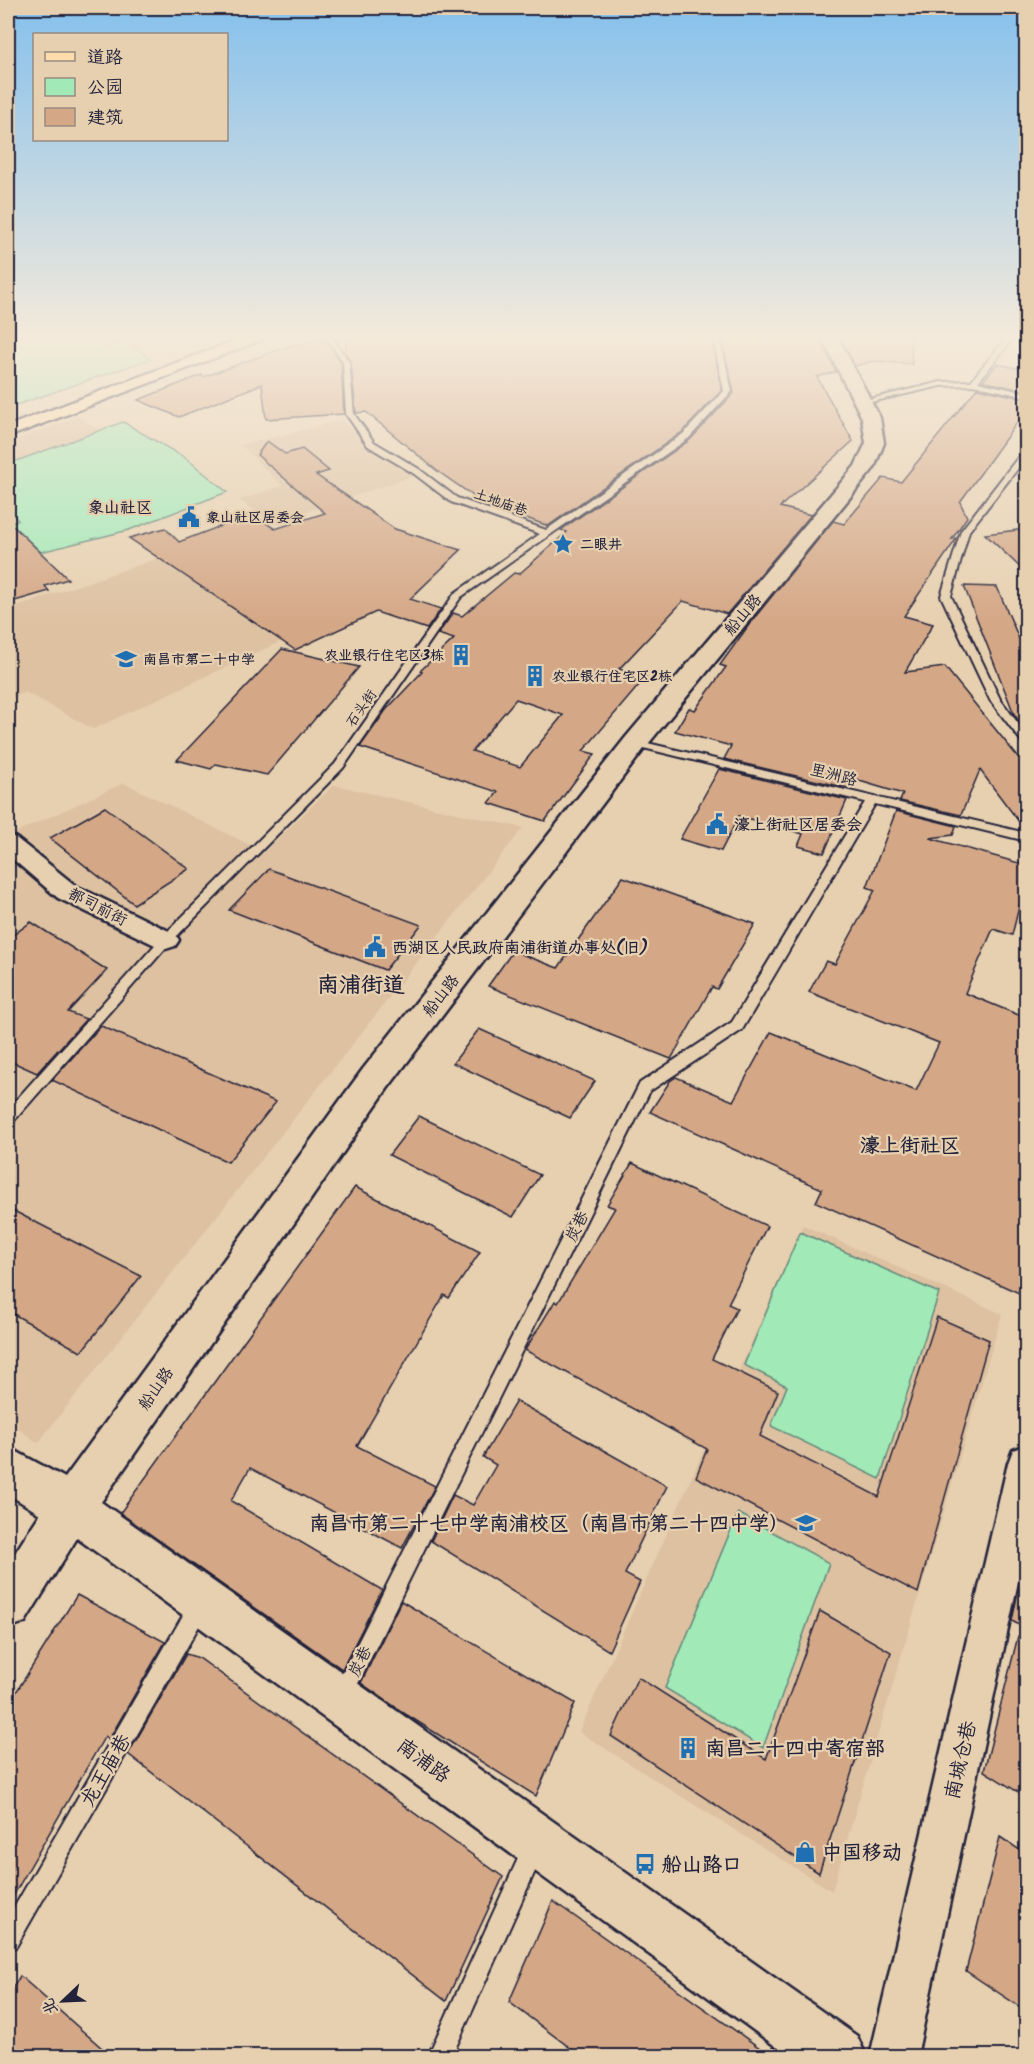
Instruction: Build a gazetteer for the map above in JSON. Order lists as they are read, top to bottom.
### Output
{
  "streets": {
    "street": [
      "船山路",
      "都司前街",
      "南浦路",
      "南城仓巷"
    ],
    "lane": [
      "土地庙巷",
      "石头街",
      "里洲路",
      "炭巷",
      "龙王庙巷"
    ]
  },
  "crossings": [
    ["土地庙巷", "石头街"],
    ["船山路", "里洲路"],
    ["船山路", "南浦路"],
    ["石头街", "都司前街"],
    ["里洲路", "炭巷"],
    ["炭巷", "南浦路"],
    ["南浦路", "龙王庙巷"]
  ],
  "districts": ["象山社区", "南浦街道", "濠上街社区"],
  "places": {
    "public building": ["象山社区居委会", "濠上街社区居委会", "西湖区人民政府南浦街道办事处(旧)"],
    "place": ["二眼井"],
    "building": ["农业银行住宅区3栋", "农业银行住宅区2栋", "南昌二十四中寄宿部"],
    "school or university": ["南昌市第二十中学", "南昌市第二十七中学南浦校区（南昌市第二十四中学）"],
    "shop": ["中国移动"],
    "bus stop": ["船山路口"]
  },
  "legend": ["道路", "公园", "建筑"],
  "north": "bottom left"
}
